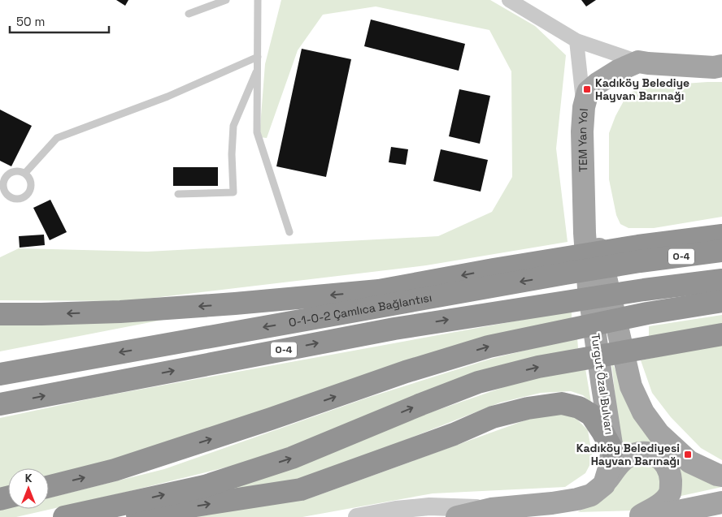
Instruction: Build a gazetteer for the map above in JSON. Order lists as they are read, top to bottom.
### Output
{
  "streets": {
    "highway": ["O-4", "O-1-O-2 Çamlıca Bağlantısı"],
    "main road": ["TEM Yan Yol", "Turgut Özal Bulvarı"]
  },
  "crossings": [
    ["TEM Yan Yol", "Turgut Özal Bulvarı"]
  ],
  "places": {
    "transit": ["Kadıköy Belediye Hayvan Barınağı", "Kadıköy Belediyesi Hayvan Barınağı"]
  },
  "scale_bar": "50 m",
  "north": "top"
}
